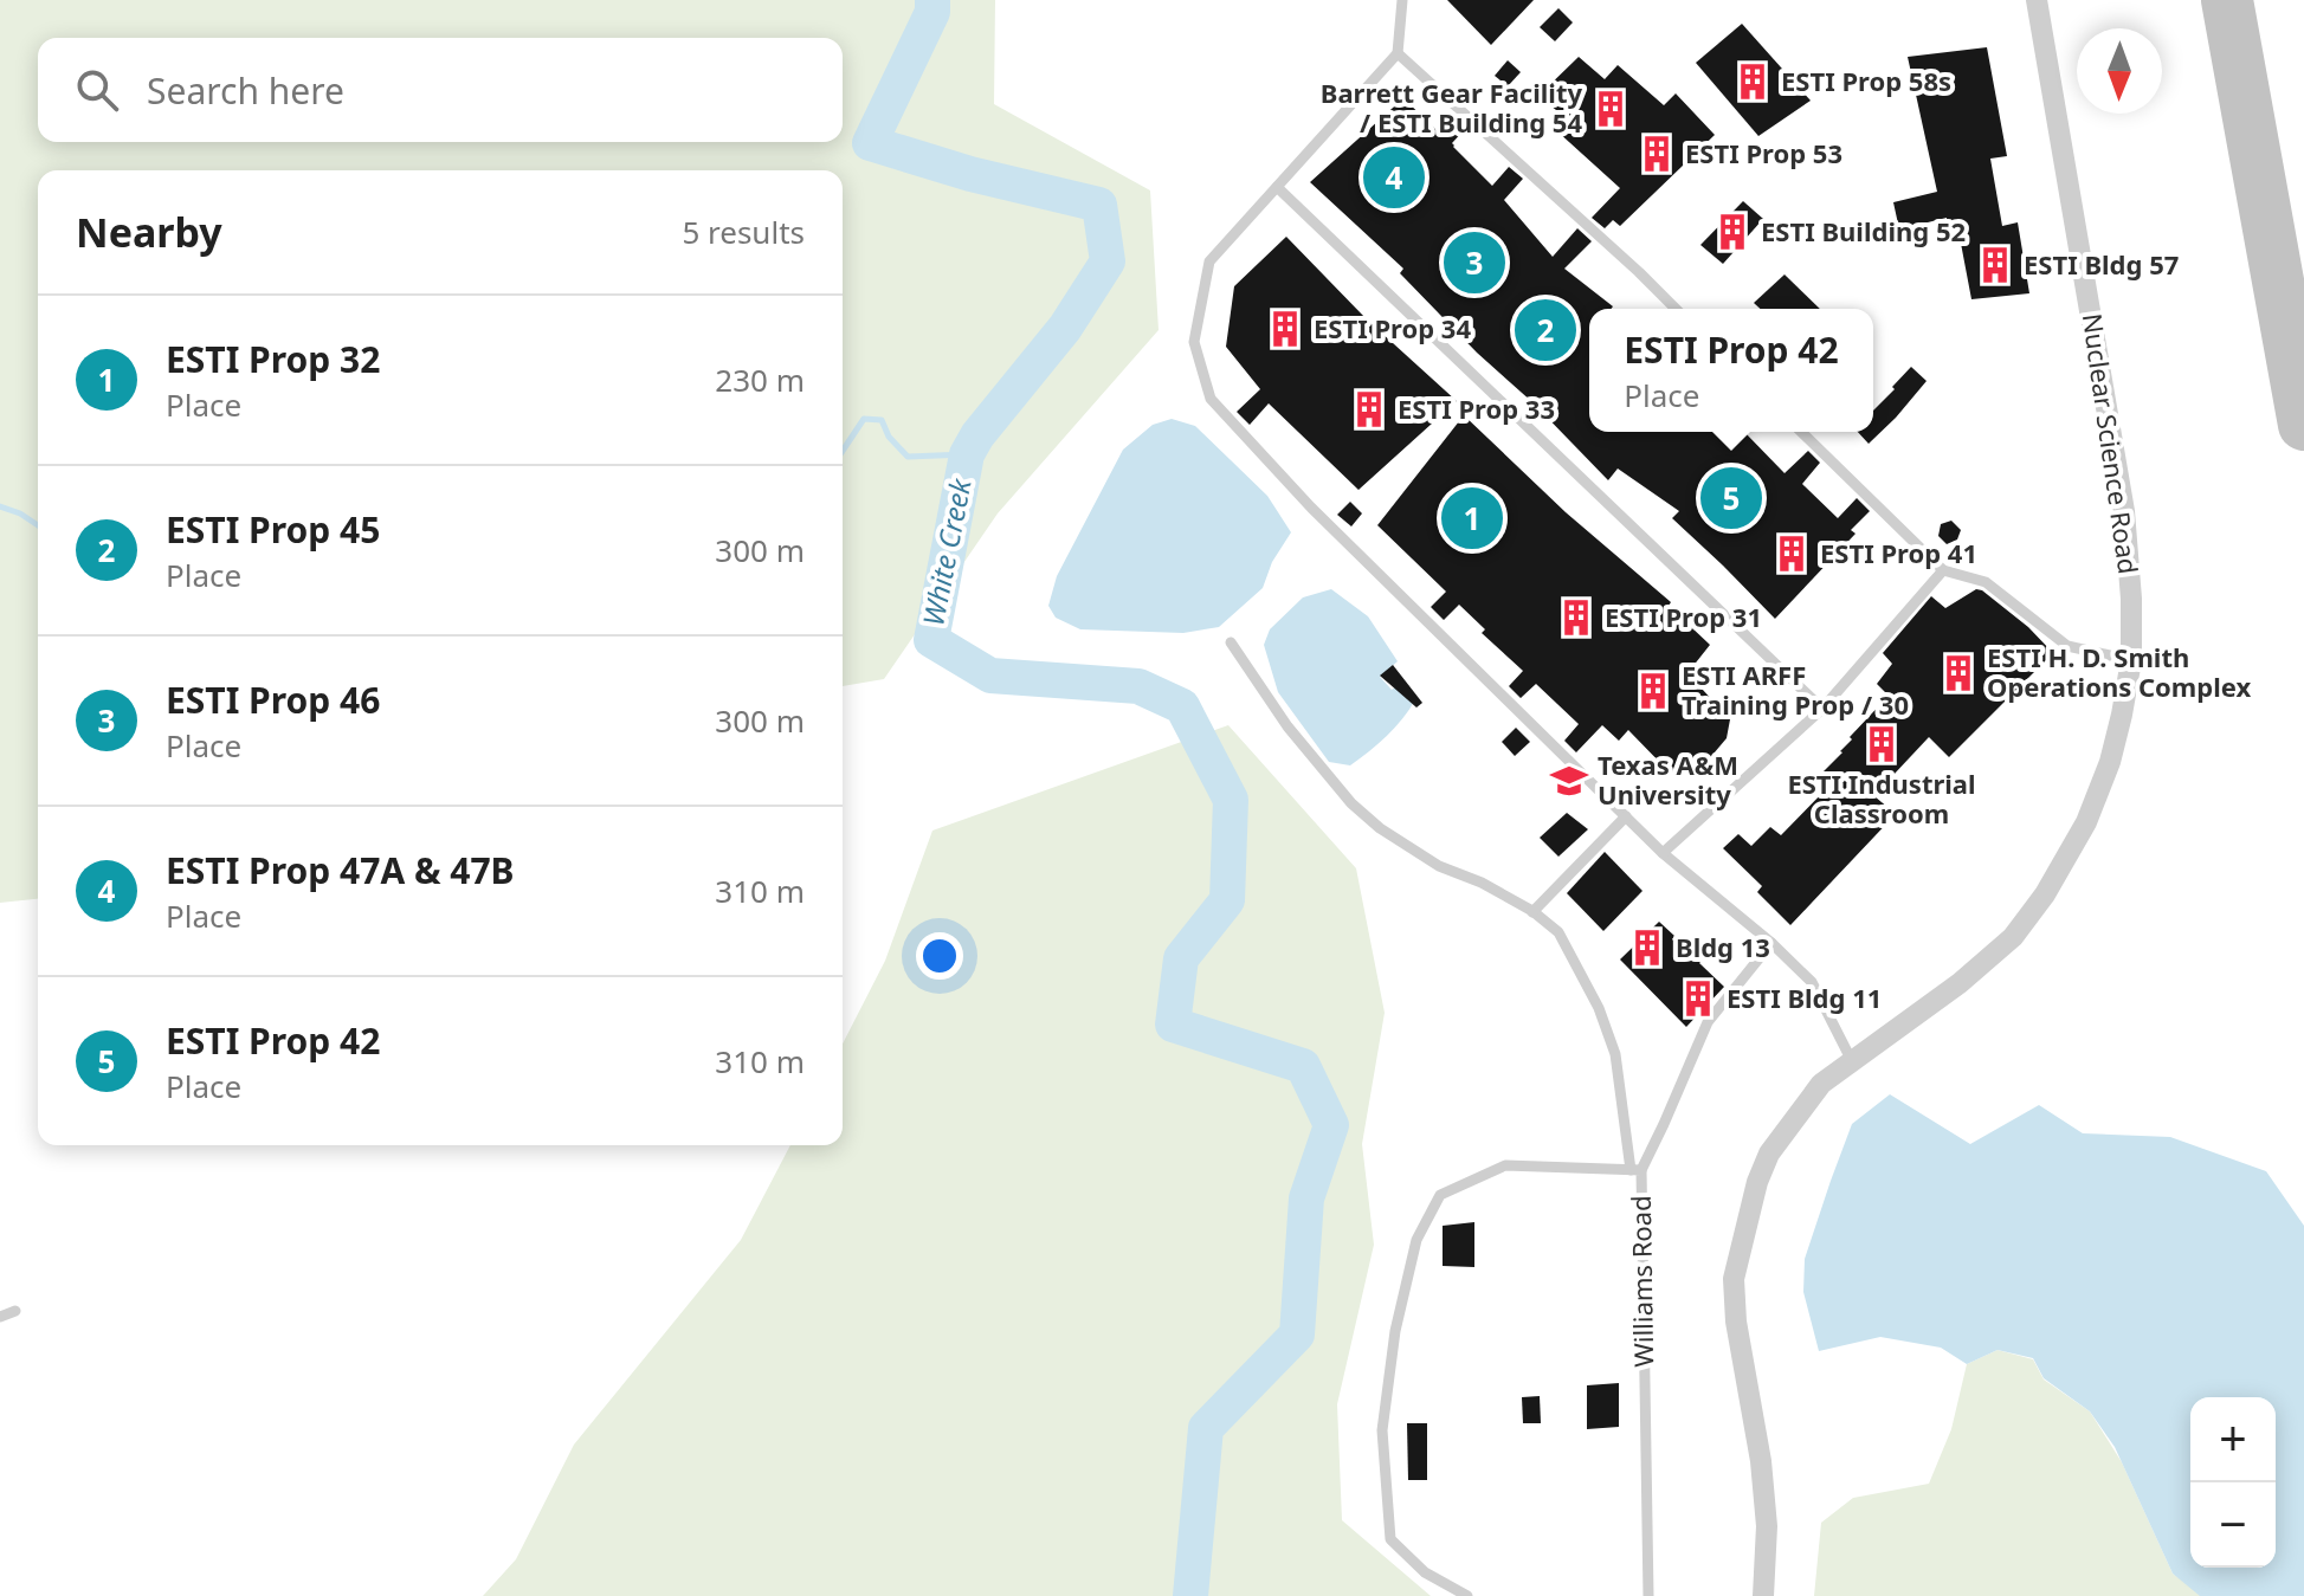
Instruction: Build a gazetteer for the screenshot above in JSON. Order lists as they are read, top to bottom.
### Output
{
  "streets": {
    "street": ["Nuclear Science Road"],
    "lane": ["Williams Road"]
  },
  "water": ["White Creek"],
  "places": {
    "building": [
      "ESTI Prop 58s",
      "Barrett Gear Facility / ESTI Building 54",
      "ESTI Prop 53",
      "ESTI Building 52",
      "ESTI Bldg 57",
      "ESTI Prop 34",
      "ESTI Prop 33",
      "ESTI Prop 41",
      "ESTI Prop 31",
      "ESTI H. D. Smith Operations Complex",
      "ESTI ARFF Training Prop / 30",
      "ESTI Industrial Classroom",
      "Bldg 13",
      "ESTI Bldg 11"
    ],
    "school or university": ["Texas A&M University"]
  },
  "north": "bottom",
  "page": {
    "search": "Search here",
    "pins": [
      "4",
      "3",
      "2",
      "5",
      "1"
    ],
    "heading": ["Nearby", "5 results"],
    "list": [
      {
        "mark": "1",
        "name": "ESTI Prop 32",
        "note": "Place",
        "value": "230 m"
      },
      {
        "mark": "2",
        "name": "ESTI Prop 45",
        "note": "Place",
        "value": "300 m"
      },
      {
        "mark": "3",
        "name": "ESTI Prop 46",
        "note": "Place",
        "value": "300 m"
      },
      {
        "mark": "4",
        "name": "ESTI Prop 47A & 47B",
        "note": "Place",
        "value": "310 m"
      },
      {
        "mark": "5",
        "name": "ESTI Prop 42",
        "note": "Place",
        "value": "310 m"
      }
    ],
    "popup": ["ESTI Prop 42", "Place"],
    "map_buttons": ["+", "−"]
  }
}
